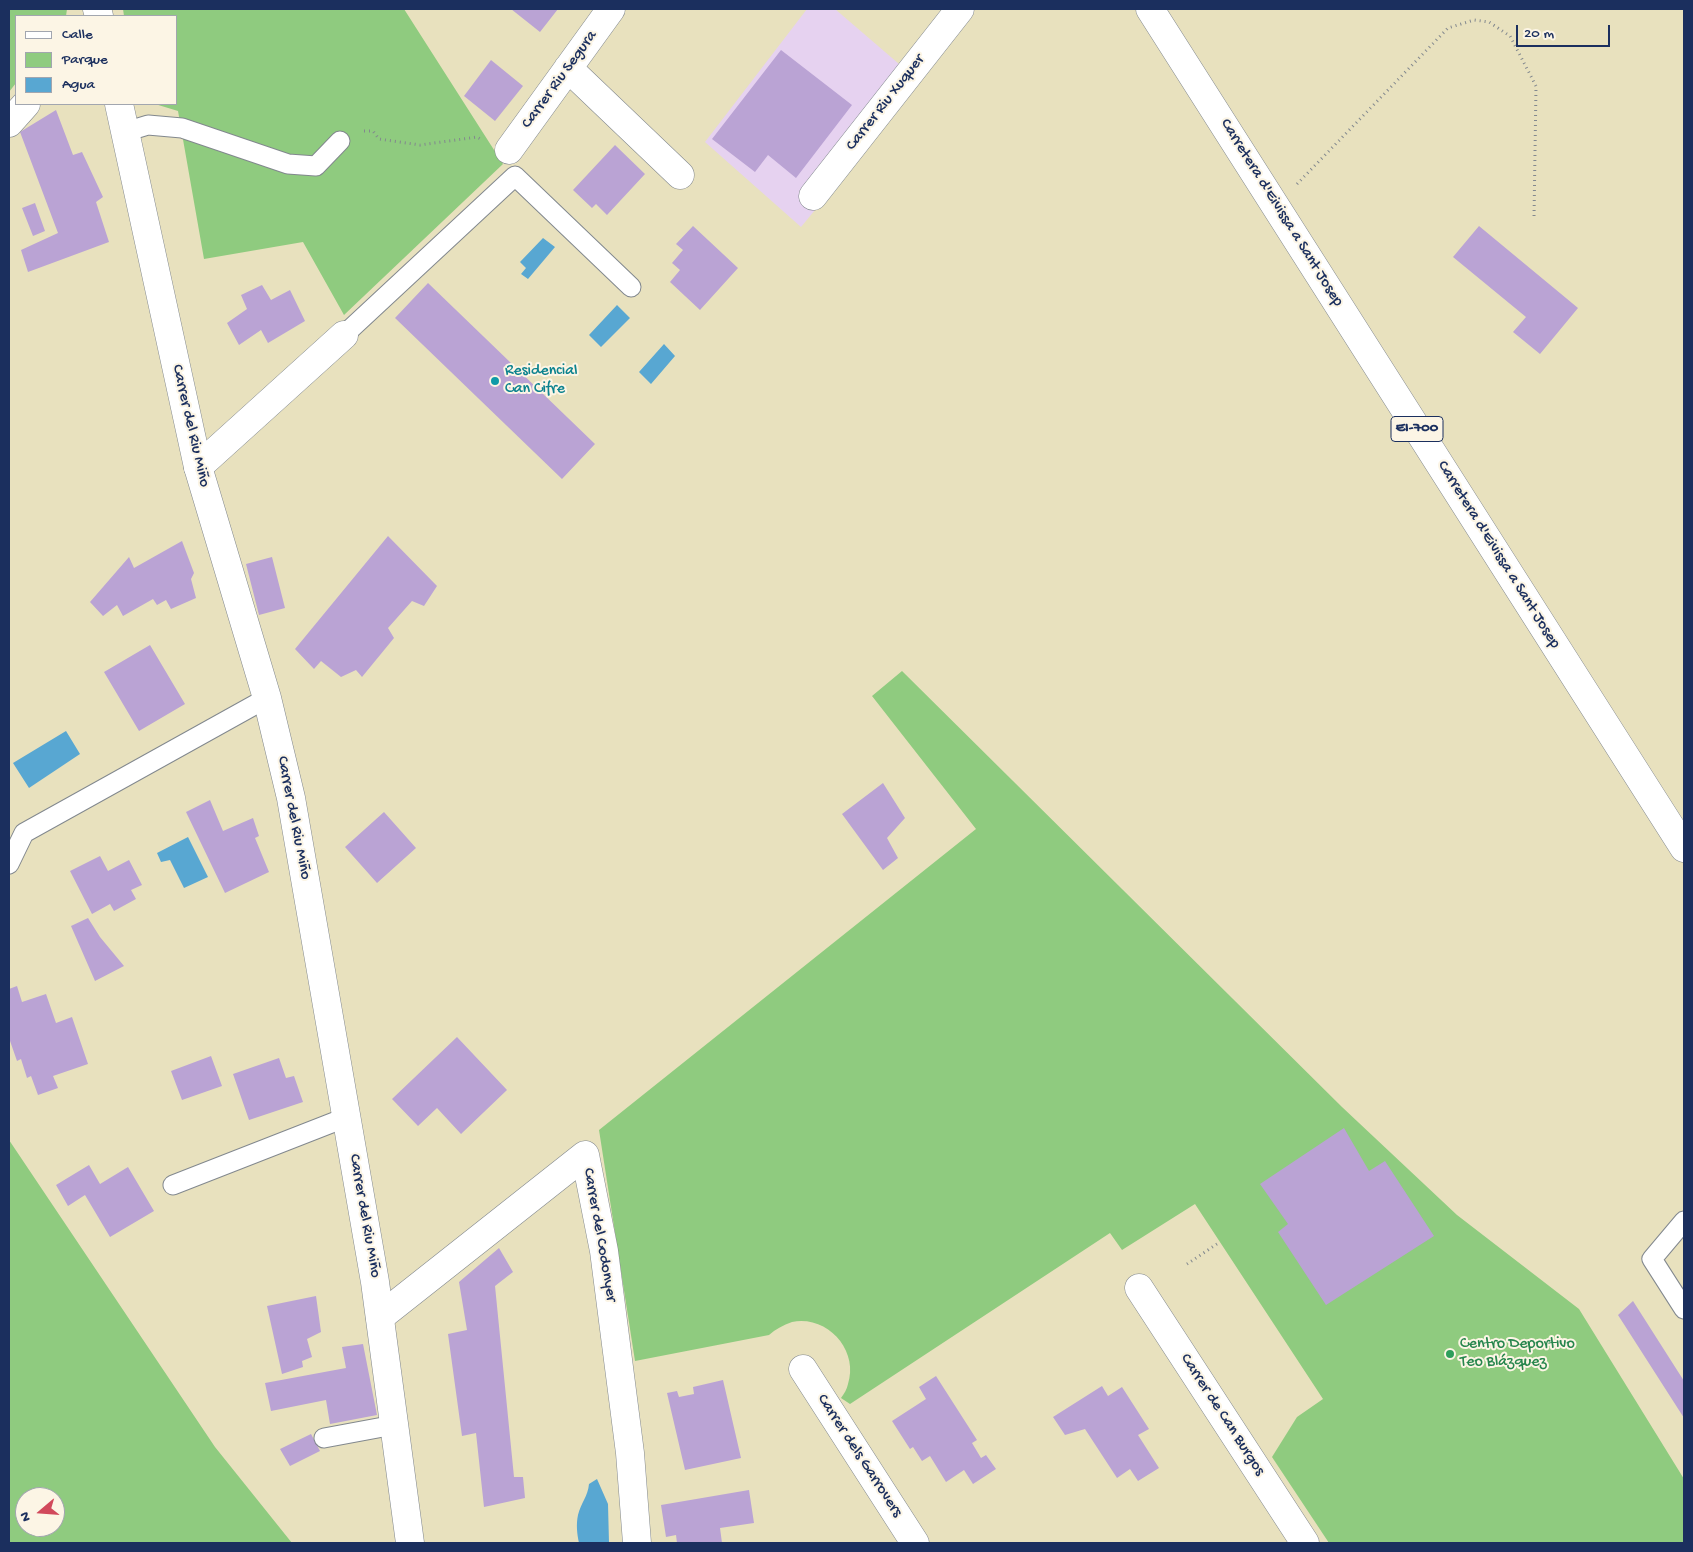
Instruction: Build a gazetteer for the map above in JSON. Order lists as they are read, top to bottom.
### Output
{
  "streets": {
    "street": [
      "Carrer Riu Segura",
      "Carrer Riu Xuquer",
      "Carretera d'Eivissa a Sant Josep",
      "Carrer del Riu Miño",
      "EI-700",
      "Carrer del Codonyer",
      "Carrer de Can Burgos",
      "Carrer dels Garrovers"
    ]
  },
  "crossings": [
    ["Carrer del Riu Miño", "Carrer del Codonyer"]
  ],
  "places": ["Residencial Can Cifre", "Centro Deportivo Teo Blázquez"],
  "legend": ["Calle", "Parque", "Agua"],
  "scale_bar": "20 m",
  "north": "left"
}
